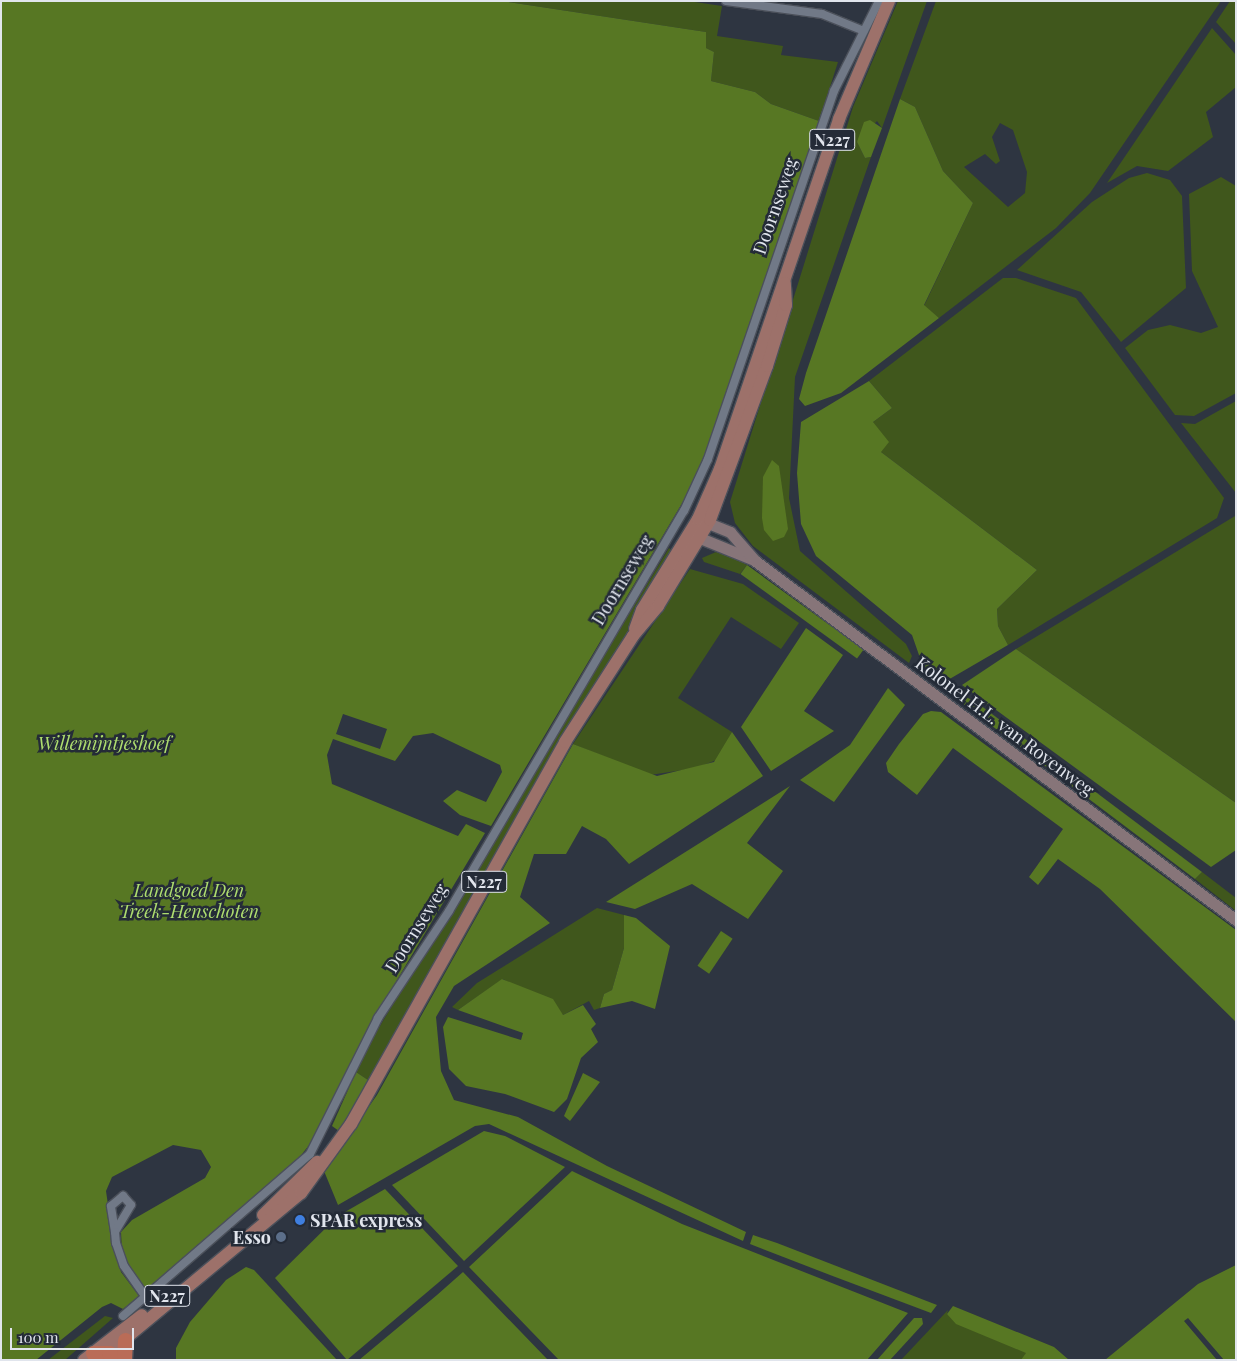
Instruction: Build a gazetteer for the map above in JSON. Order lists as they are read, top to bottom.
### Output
{
  "streets": {
    "main road": ["N227", "Doornseweg"],
    "street": ["Kolonel H.L. van Royenweg"]
  },
  "crossings": [
    ["Doornseweg", "Kolonel H.L. van Royenweg"]
  ],
  "parks": ["Willemijntjeshoef", "Landgoed Den Treek-Henschoten"],
  "places": ["SPAR express", "Esso"],
  "scale_bar": "100 m"
}
